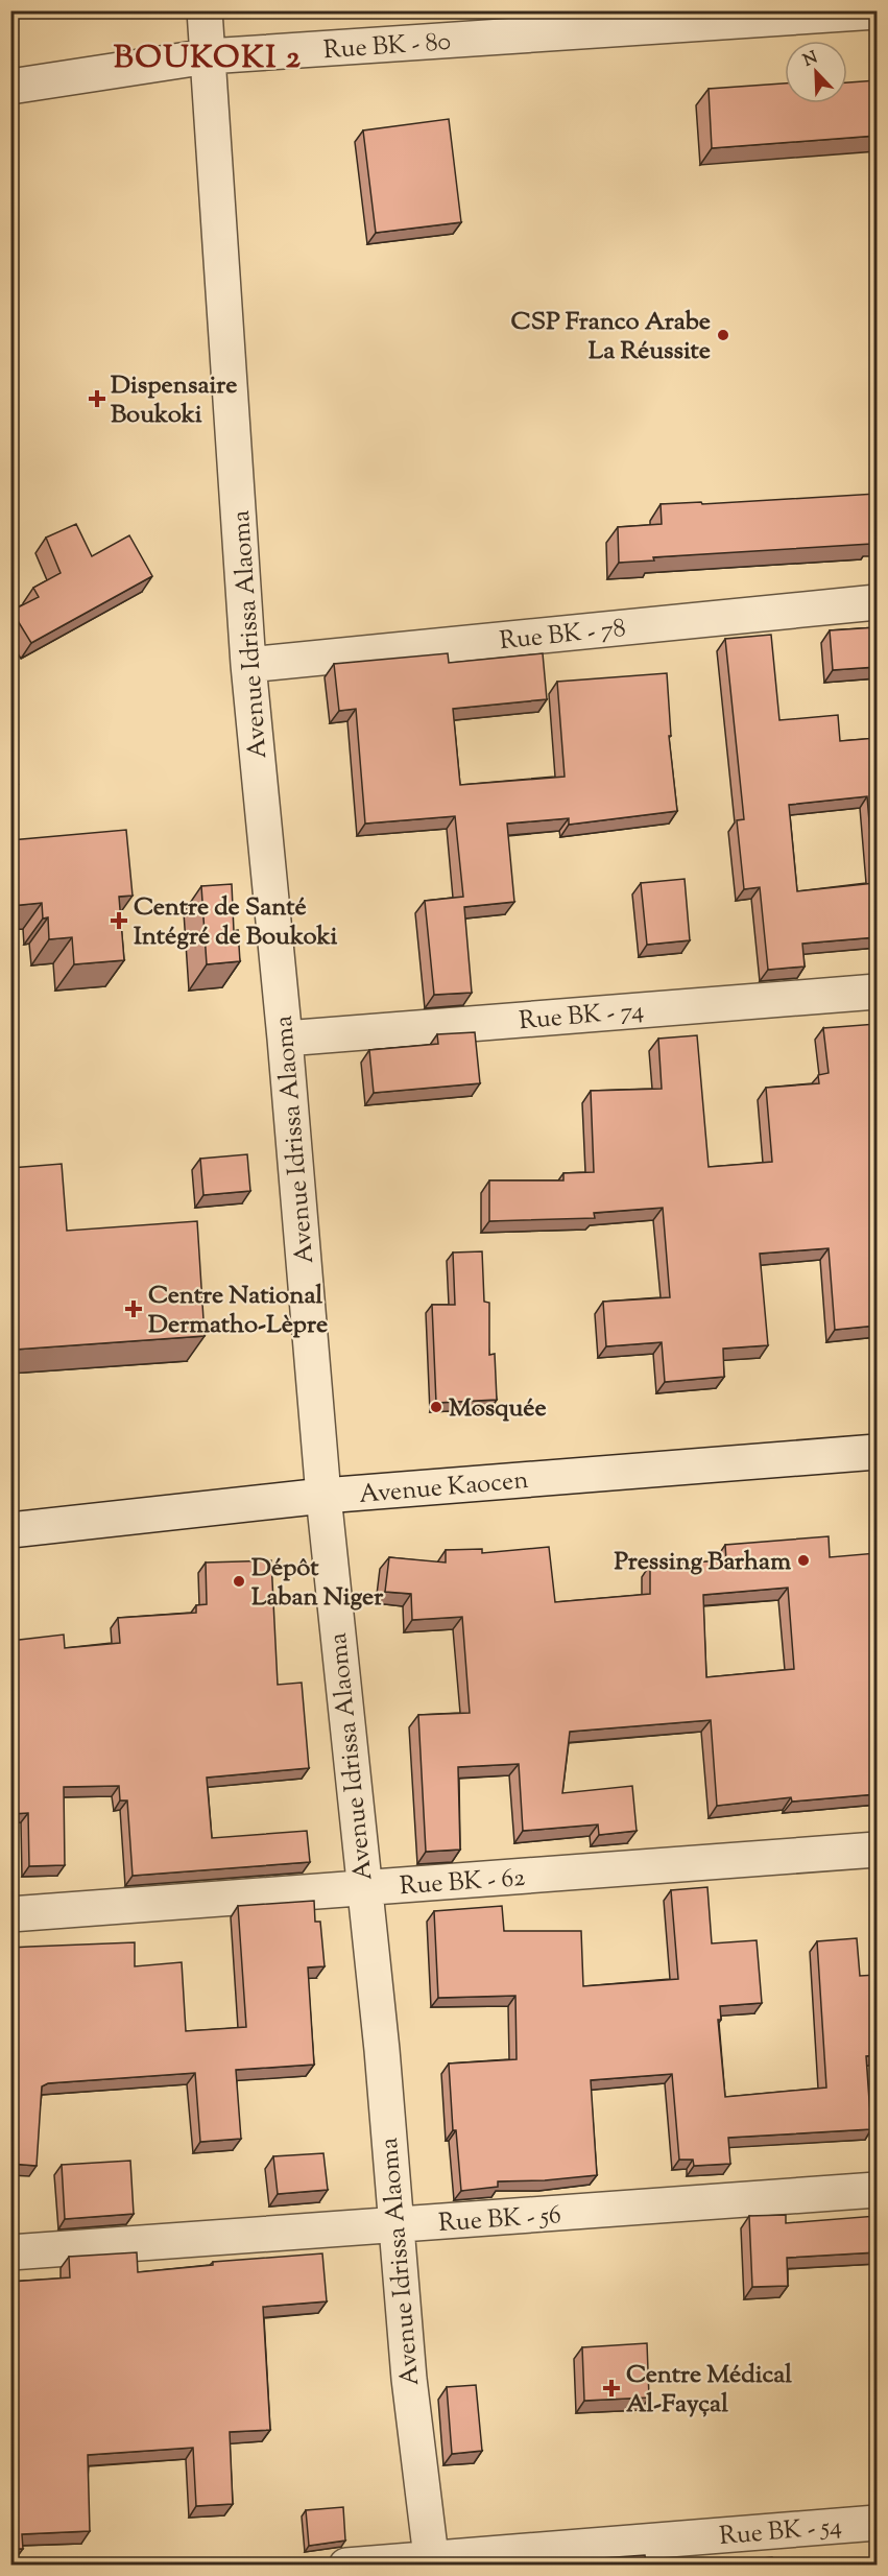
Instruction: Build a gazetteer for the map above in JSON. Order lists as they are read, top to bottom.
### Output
{
  "streets": {
    "street": [
      "Rue BK - 80",
      "Rue BK - 78",
      "Avenue Idrissa Alaoma",
      "Rue BK - 74",
      "Avenue Kaocen",
      "Rue BK - 62",
      "Rue BK - 56",
      "Rue BK - 54"
    ]
  },
  "crossings": [
    ["Rue BK - 80", "Avenue Idrissa Alaoma"],
    ["Rue BK - 78", "Avenue Idrissa Alaoma"],
    ["Avenue Idrissa Alaoma", "Rue BK - 74"],
    ["Avenue Idrissa Alaoma", "Avenue Kaocen"],
    ["Avenue Idrissa Alaoma", "Rue BK - 62"],
    ["Avenue Idrissa Alaoma", "Rue BK - 56"],
    ["Avenue Idrissa Alaoma", "Rue BK - 54"]
  ],
  "districts": ["BOUKOKI 2"],
  "places": {
    "other": [
      "CSP Franco Arabe La Réussite",
      "Mosquée",
      "Pressing Barham",
      "Dépôt Laban Niger"
    ],
    "health": [
      "Dispensaire Boukoki",
      "Centre de Santé Intégré de Boukoki",
      "Centre National Dermatho-Lèpre",
      "Centre Médical Al-Fayçal"
    ]
  },
  "north": "top left"
}
